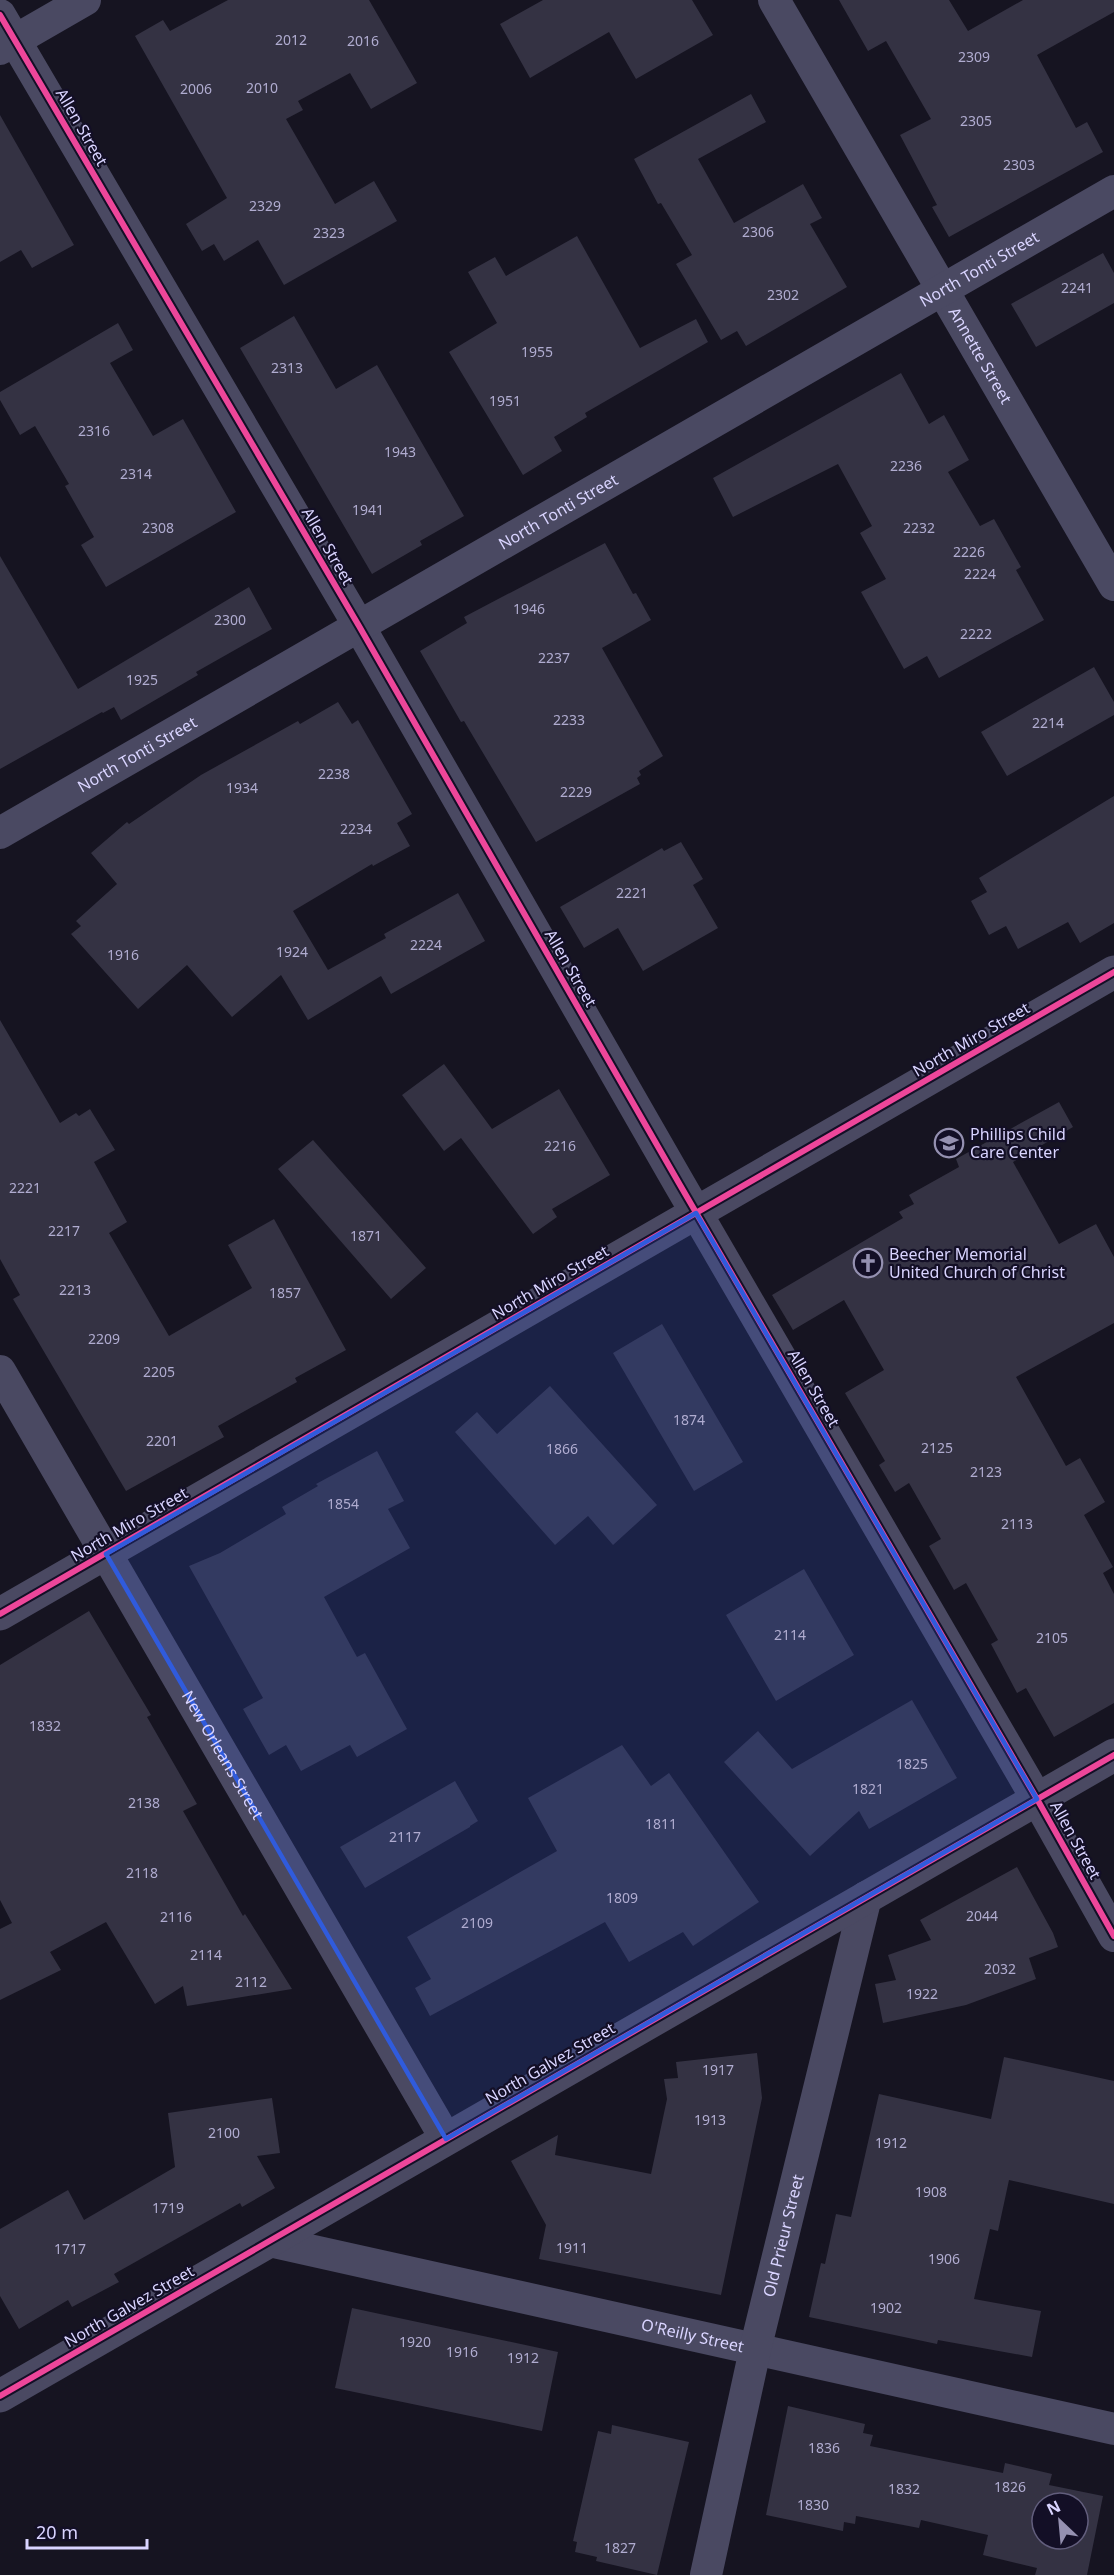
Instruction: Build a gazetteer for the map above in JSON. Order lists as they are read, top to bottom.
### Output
{
  "streets": {
    "street": [
      "Allen Street",
      "North Tonti Street",
      "Annette Street",
      "North Miro Street",
      "New Orleans Street",
      "North Galvez Street",
      "Old Prieur Street",
      "O'Reilly Street"
    ]
  },
  "crossings": [
    ["Allen Street", "North Tonti Street"],
    ["Allen Street", "North Miro Street"],
    ["Allen Street", "North Galvez Street"],
    ["North Tonti Street", "Annette Street"],
    ["North Miro Street", "New Orleans Street"],
    ["New Orleans Street", "North Galvez Street"],
    ["North Galvez Street", "Old Prieur Street"],
    ["North Galvez Street", "O'Reilly Street"],
    ["Old Prieur Street", "O'Reilly Street"]
  ],
  "places": {
    "school or university": ["Phillips Child Care Center"],
    "church": ["Beecher Memorial United Church of Christ"]
  },
  "house_numbers": [
    "2012",
    "2016",
    "2309",
    "2010",
    "2006",
    "2305",
    "2303",
    "2329",
    "2306",
    "2323",
    "2241",
    "2302",
    "1955",
    "2313",
    "1951",
    "2316",
    "1943",
    "2236",
    "2314",
    "1941",
    "2308",
    "2232",
    "2226",
    "2224",
    "1946",
    "2300",
    "2222",
    "2237",
    "1925",
    "2233",
    "2214",
    "2238",
    "1934",
    "2229",
    "2234",
    "2221",
    "2224",
    "1924",
    "1916",
    "2216",
    "2221",
    "2217",
    "1871",
    "2213",
    "1857",
    "2209",
    "2205",
    "1874",
    "2201",
    "2125",
    "1866",
    "2123",
    "1854",
    "2113",
    "2114",
    "2105",
    "1832",
    "1825",
    "1821",
    "2138",
    "1811",
    "2117",
    "2118",
    "1809",
    "2044",
    "2116",
    "2109",
    "2114",
    "2032",
    "2112",
    "1922",
    "1917",
    "1913",
    "2100",
    "1912",
    "1908",
    "1719",
    "1911",
    "1717",
    "1906",
    "1902",
    "1920",
    "1916",
    "1912",
    "1836",
    "1826",
    "1832",
    "1830",
    "1827"
  ],
  "scale_bar": "20 m",
  "north": "top left"
}
